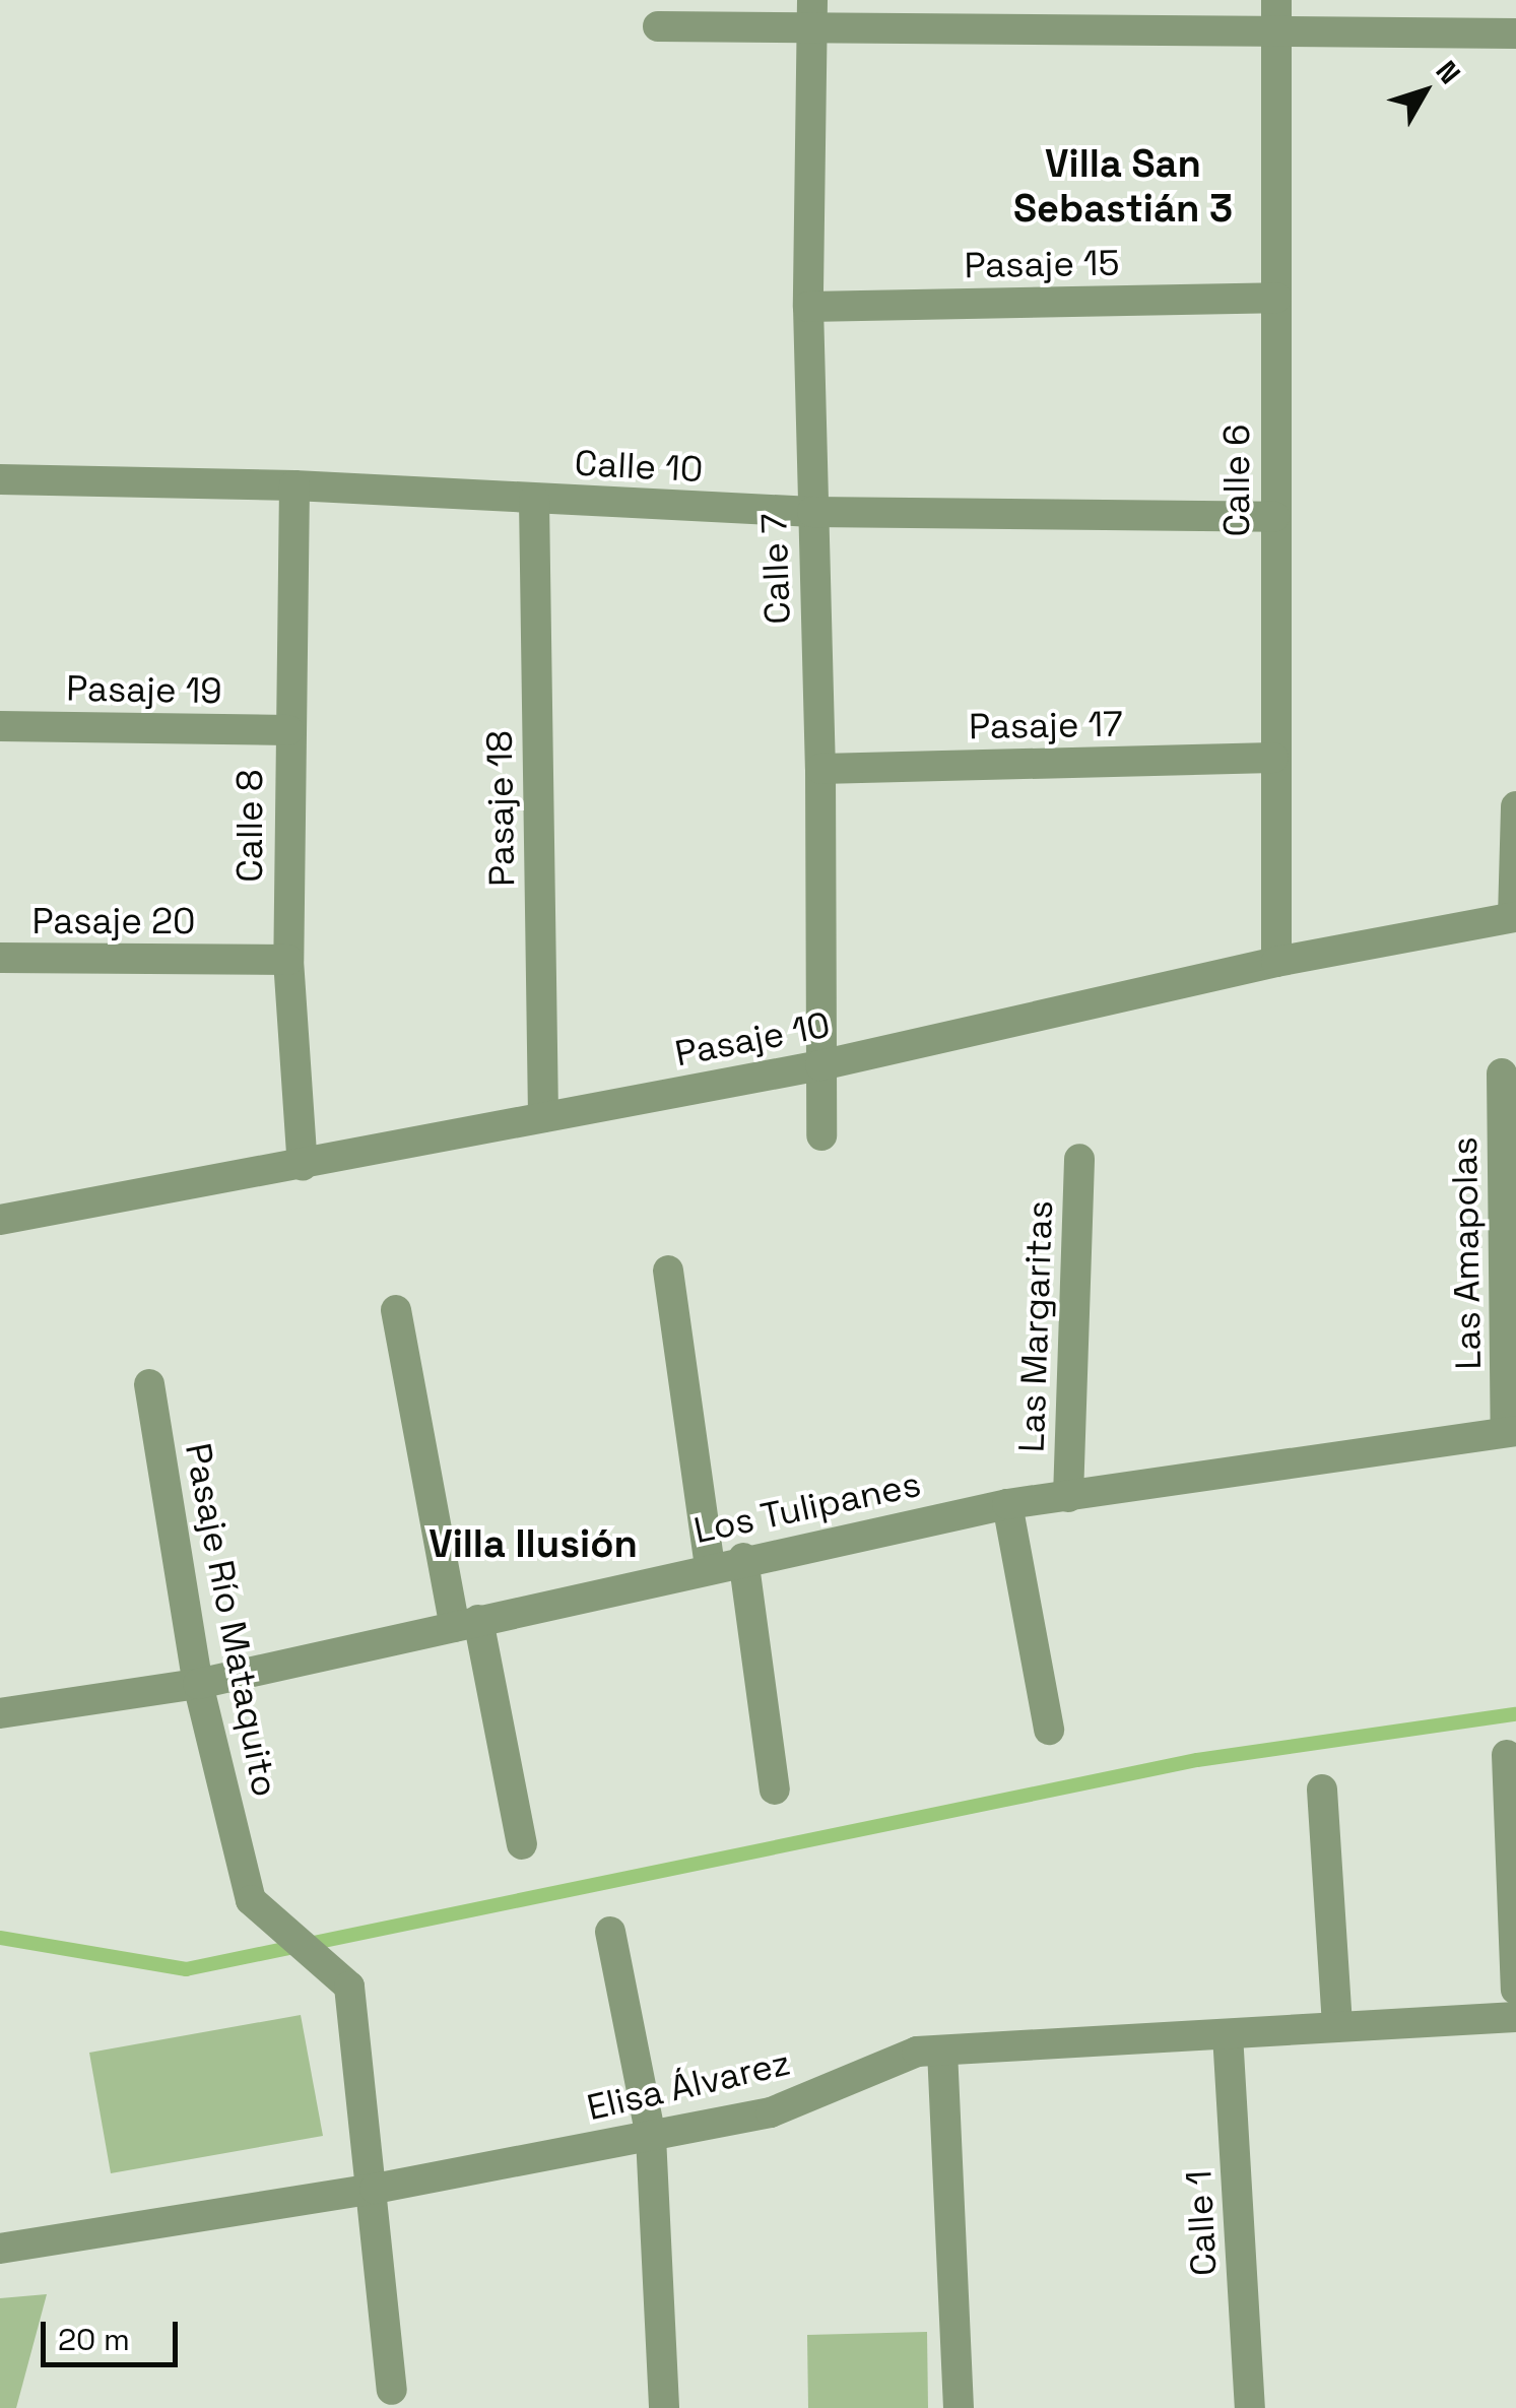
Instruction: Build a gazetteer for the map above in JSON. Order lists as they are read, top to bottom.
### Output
{
  "streets": {
    "street": [
      "Pasaje 15",
      "Calle 10",
      "Calle 6",
      "Calle 7",
      "Pasaje 19",
      "Pasaje 17",
      "Pasaje 18",
      "Calle 8",
      "Pasaje 20",
      "Pasaje 10",
      "Las Amapolas",
      "Las Margaritas",
      "Los Tulipanes",
      "Pasaje Río Mataquito",
      "Elisa Álvarez",
      "Calle 1"
    ]
  },
  "crossings": [
    ["Pasaje 15", "Calle 6"],
    ["Pasaje 15", "Calle 7"],
    ["Calle 10", "Calle 6"],
    ["Calle 10", "Calle 7"],
    ["Calle 10", "Pasaje 18"],
    ["Calle 10", "Calle 8"],
    ["Calle 6", "Pasaje 17"],
    ["Calle 6", "Pasaje 10"],
    ["Calle 7", "Pasaje 17"],
    ["Calle 7", "Pasaje 10"],
    ["Pasaje 19", "Calle 8"],
    ["Pasaje 18", "Pasaje 10"],
    ["Calle 8", "Pasaje 20"],
    ["Calle 8", "Pasaje 10"],
    ["Las Amapolas", "Los Tulipanes"],
    ["Las Margaritas", "Los Tulipanes"],
    ["Los Tulipanes", "Pasaje Río Mataquito"],
    ["Pasaje Río Mataquito", "Elisa Álvarez"],
    ["Elisa Álvarez", "Calle 1"]
  ],
  "districts": ["Villa San Sebastián 3", "Villa Ilusión"],
  "scale_bar": "20 m",
  "north": "top right"
}
